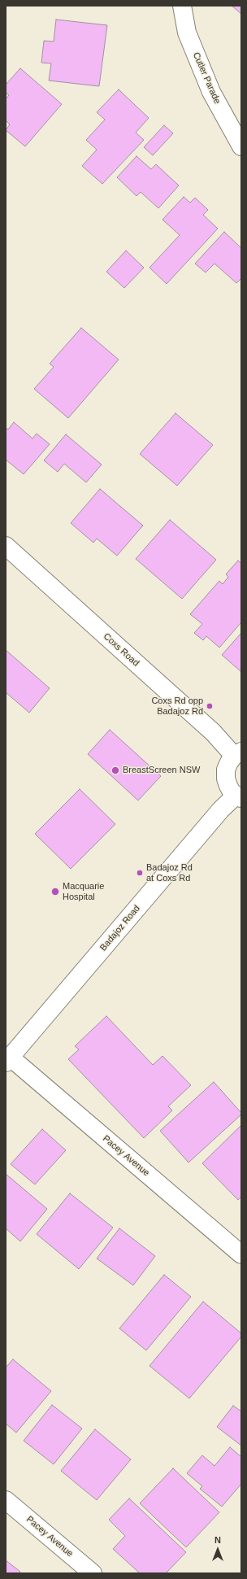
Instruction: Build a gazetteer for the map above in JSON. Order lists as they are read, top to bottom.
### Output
{
  "streets": {
    "street": [
      "Cutler Parade",
      "Coxs Road",
      "Badajoz Road",
      "Pacey Avenue"
    ]
  },
  "crossings": [
    ["Badajoz Road", "Pacey Avenue"]
  ],
  "places": [
    "Coxs Rd opp Badajoz Rd",
    "BreastScreen NSW",
    "Badajoz Rd at Coxs Rd",
    "Macquarie Hospital"
  ],
  "north": "top"
}
